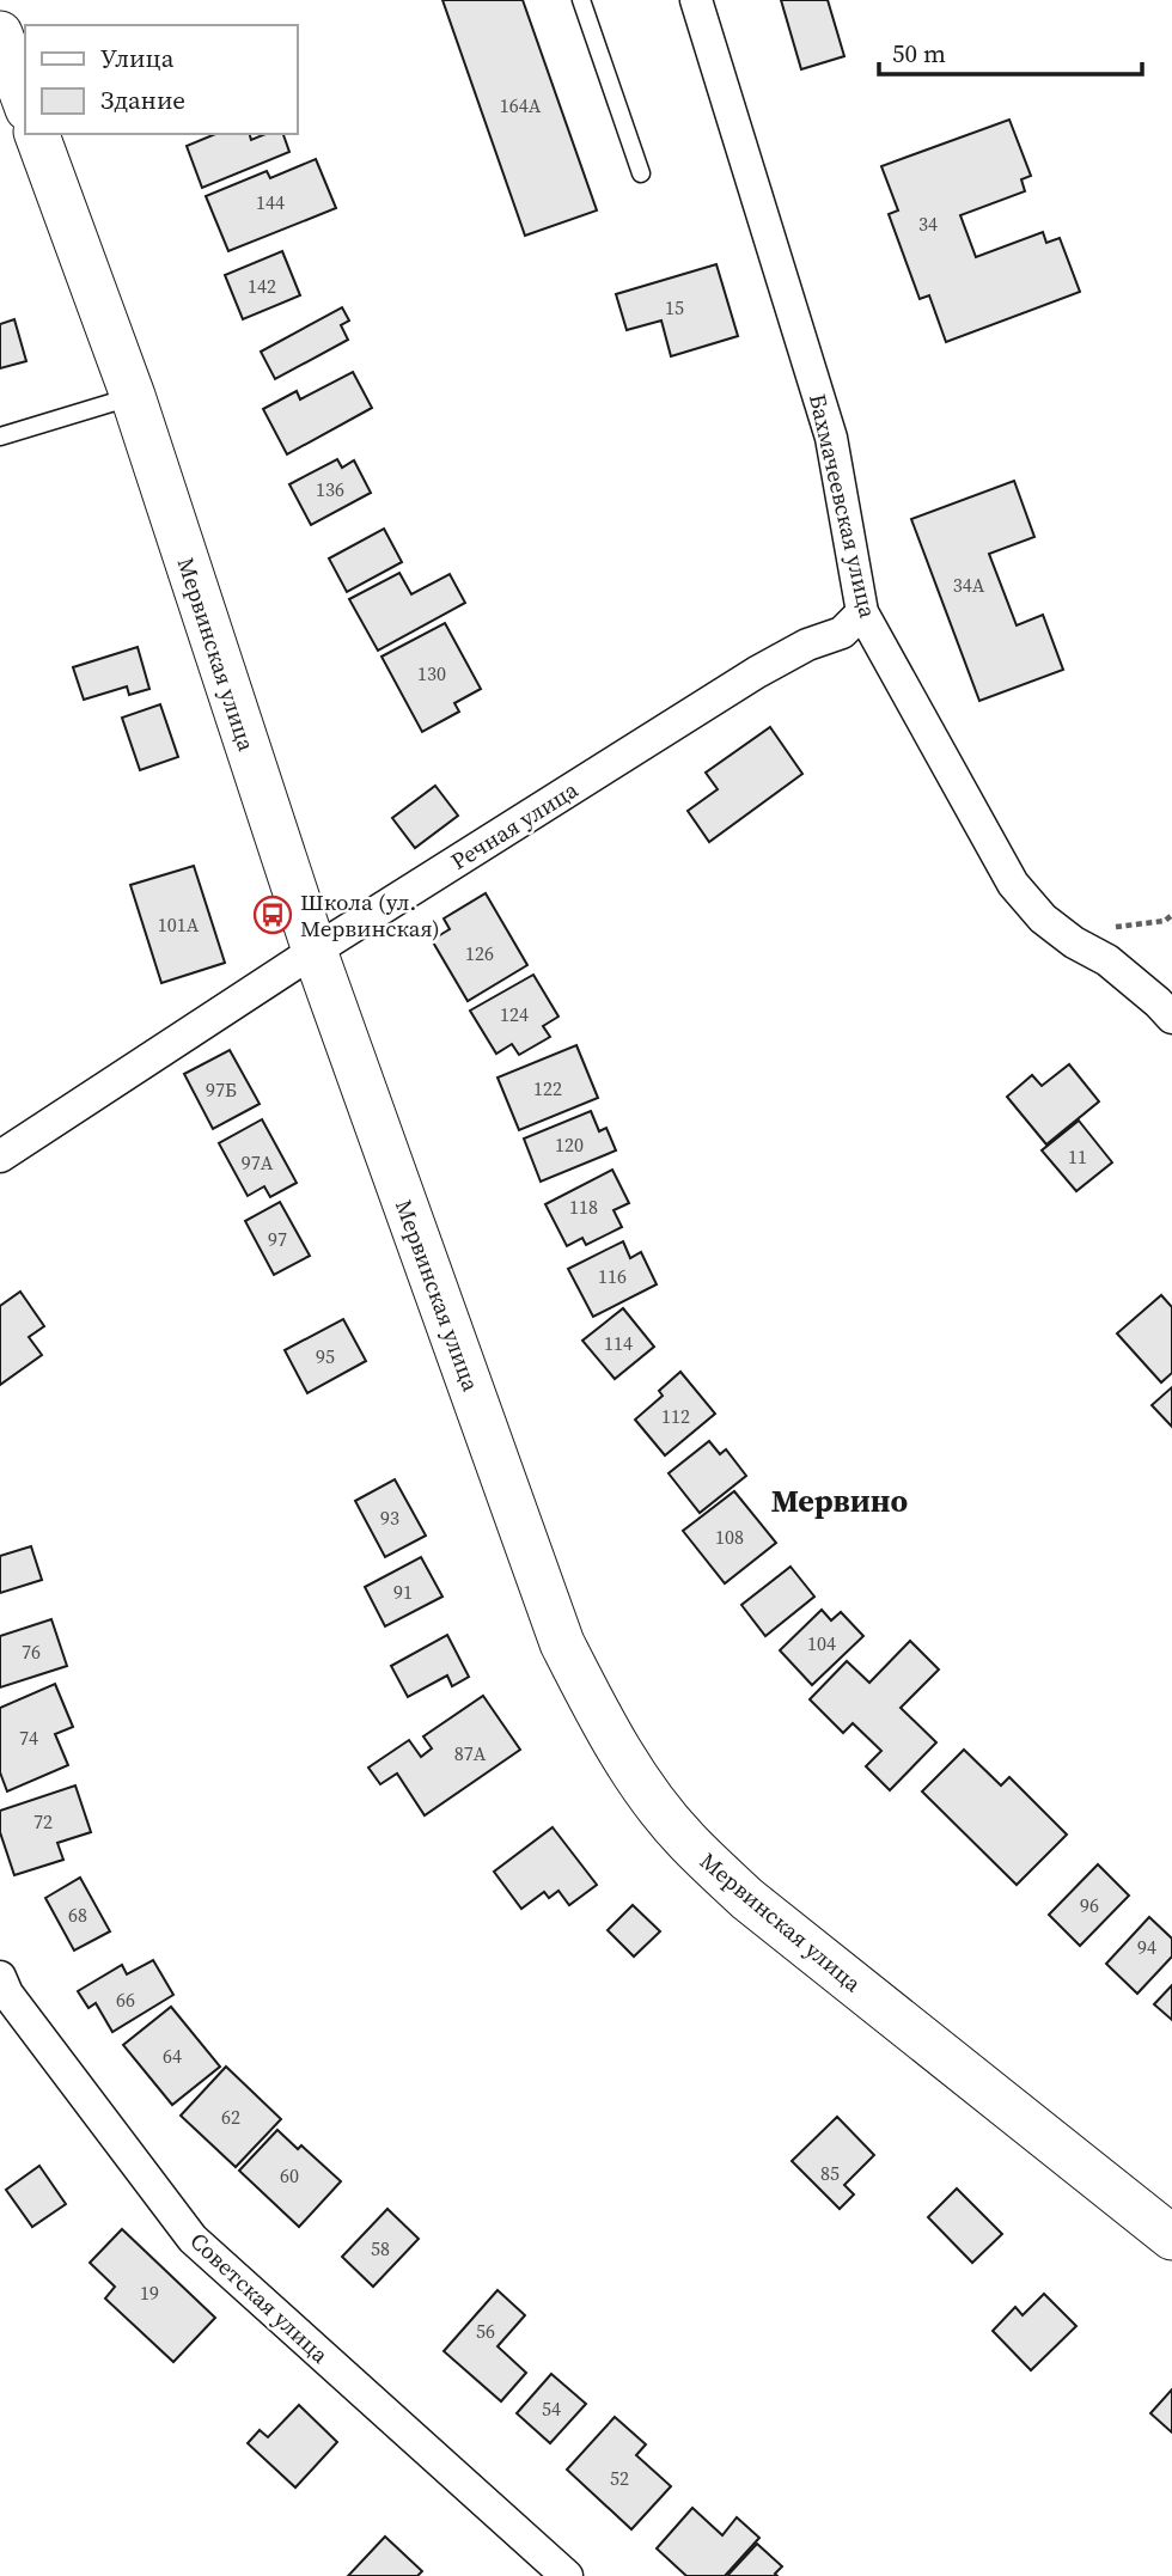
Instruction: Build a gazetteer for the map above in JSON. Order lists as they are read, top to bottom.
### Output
{
  "streets": {
    "street": [
      "Бахмачеевская улица",
      "Мервинская улица",
      "Речная улица",
      "Советская улица"
    ]
  },
  "crossings": [
    ["Бахмачеевская улица", "Речная улица"],
    ["Мервинская улица", "Речная улица"]
  ],
  "districts": ["Мервино"],
  "places": {
    "bus stop": ["Школа (ул. Мервинская)"]
  },
  "house_numbers": [
    "164А",
    "144",
    "34",
    "142",
    "15",
    "136",
    "34А",
    "130",
    "101А",
    "126",
    "124",
    "122",
    "97Б",
    "120",
    "11",
    "97А",
    "118",
    "97",
    "116",
    "114",
    "95",
    "112",
    "93",
    "108",
    "91",
    "104",
    "76",
    "74",
    "87А",
    "72",
    "96",
    "68",
    "94",
    "66",
    "64",
    "62",
    "85",
    "60",
    "58",
    "19",
    "56",
    "54",
    "52"
  ],
  "legend": ["Улица", "Здание"],
  "scale_bar": "50 m"
}
